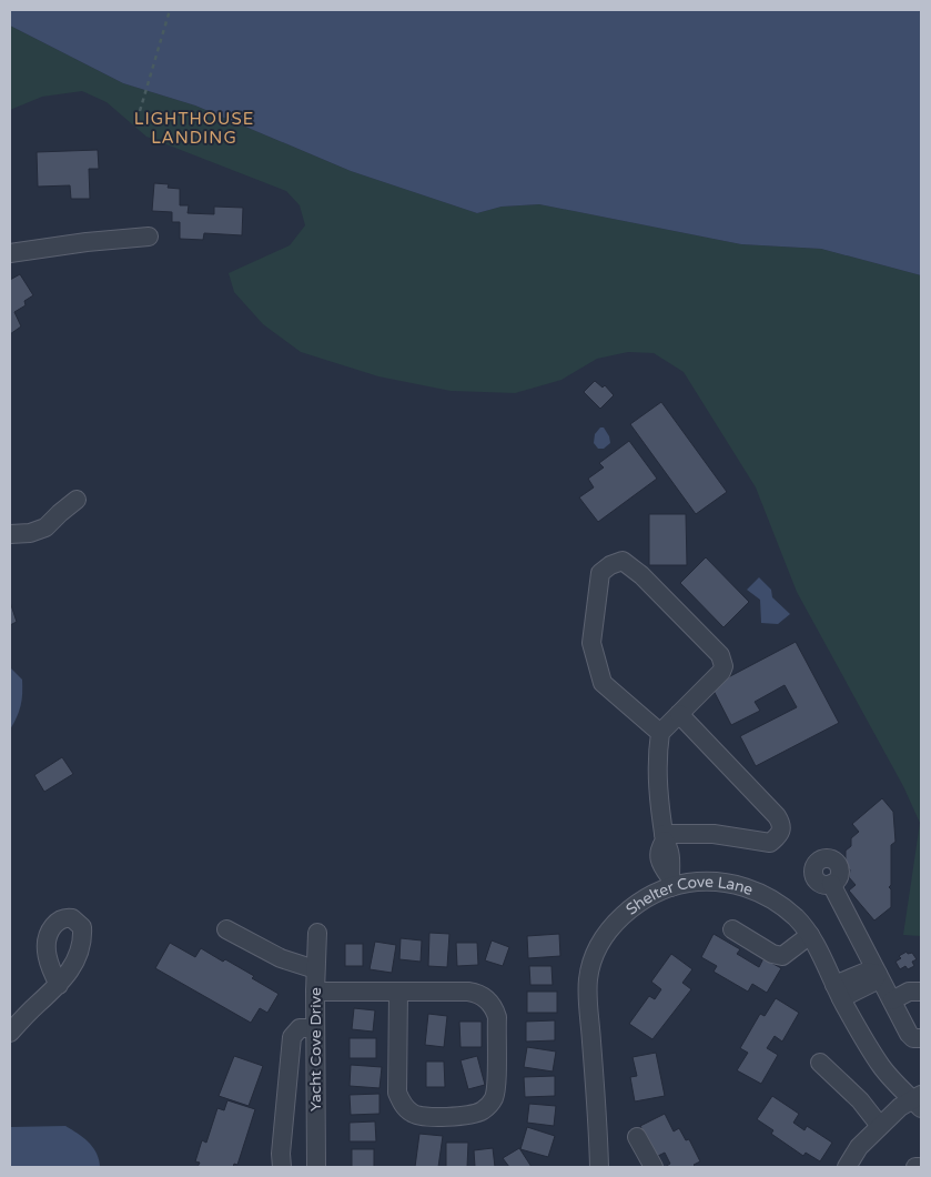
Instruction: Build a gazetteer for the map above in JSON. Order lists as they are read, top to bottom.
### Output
{
  "streets": {
    "street": ["Shelter Cove Lane", "Yacht Cove Drive"]
  },
  "districts": ["LIGHTHOUSE LANDING"]
}
